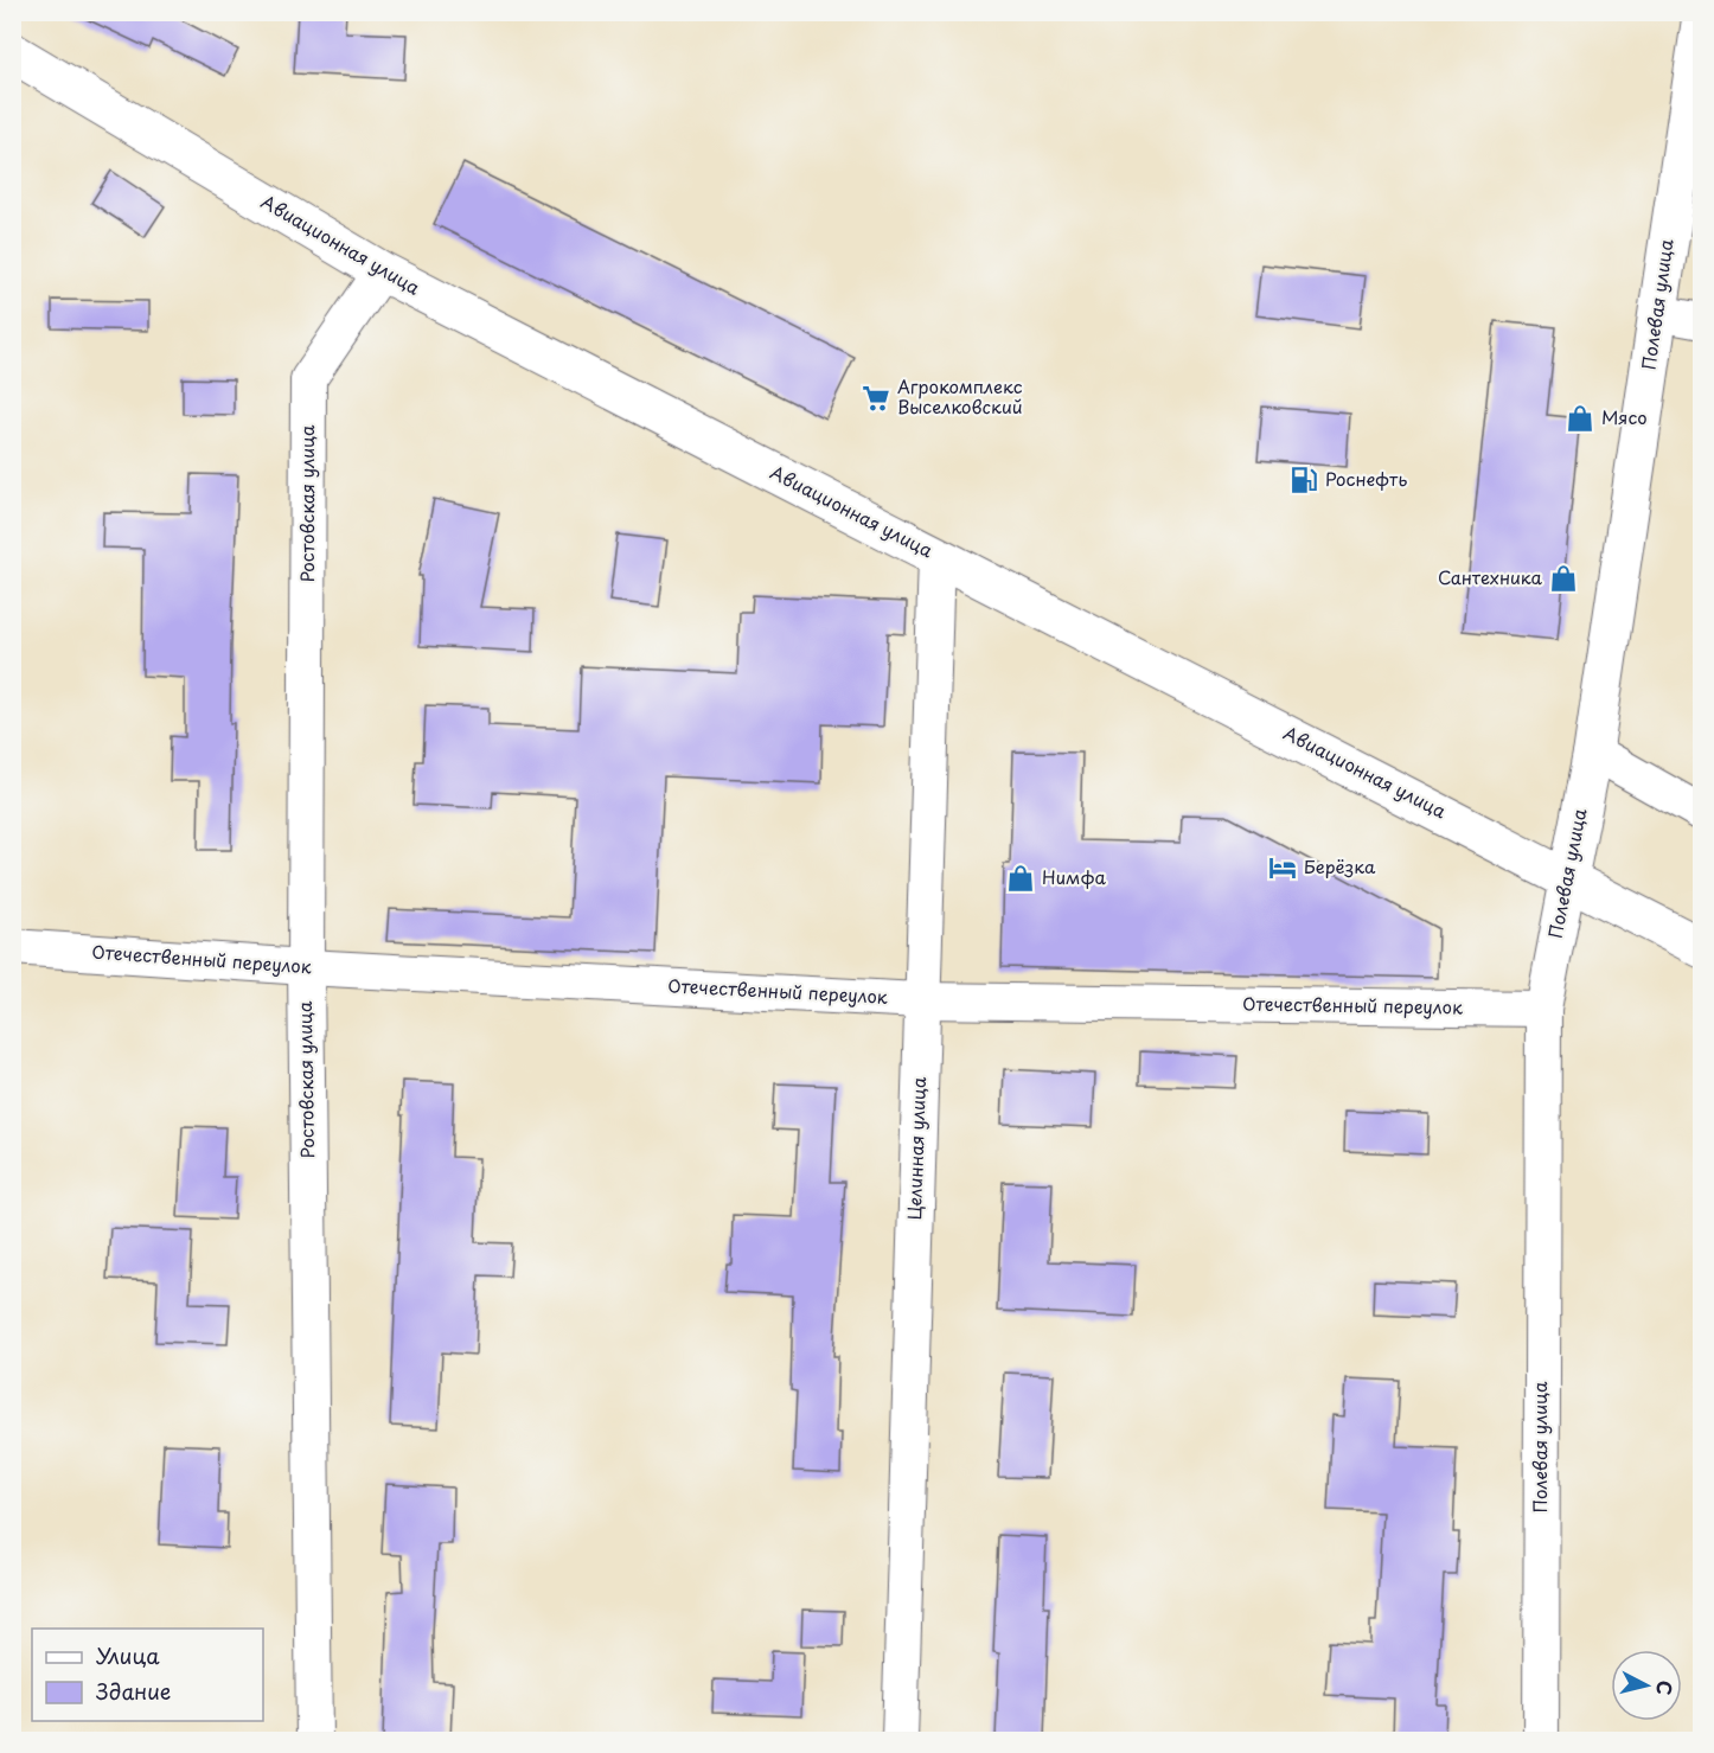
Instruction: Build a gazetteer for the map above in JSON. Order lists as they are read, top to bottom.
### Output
{
  "streets": {
    "main road": ["Авиационная улица", "Полевая улица"],
    "street": ["Ростовская улица", "Отечественный переулок", "Целинная улица"]
  },
  "crossings": [
    ["Авиационная улица", "Полевая улица"],
    ["Авиационная улица", "Ростовская улица"],
    ["Авиационная улица", "Целинная улица"],
    ["Полевая улица", "Отечественный переулок"],
    ["Ростовская улица", "Отечественный переулок"],
    ["Отечественный переулок", "Целинная улица"]
  ],
  "places": {
    "supermarket": ["Агрокомплекс Выселковский"],
    "shop": ["Мясо", "Сантехника", "Нимфа"],
    "fuel station": ["Роснефть"],
    "hotel": ["Берёзка"]
  },
  "legend": ["Улица", "Здание"],
  "north": "right"
}
